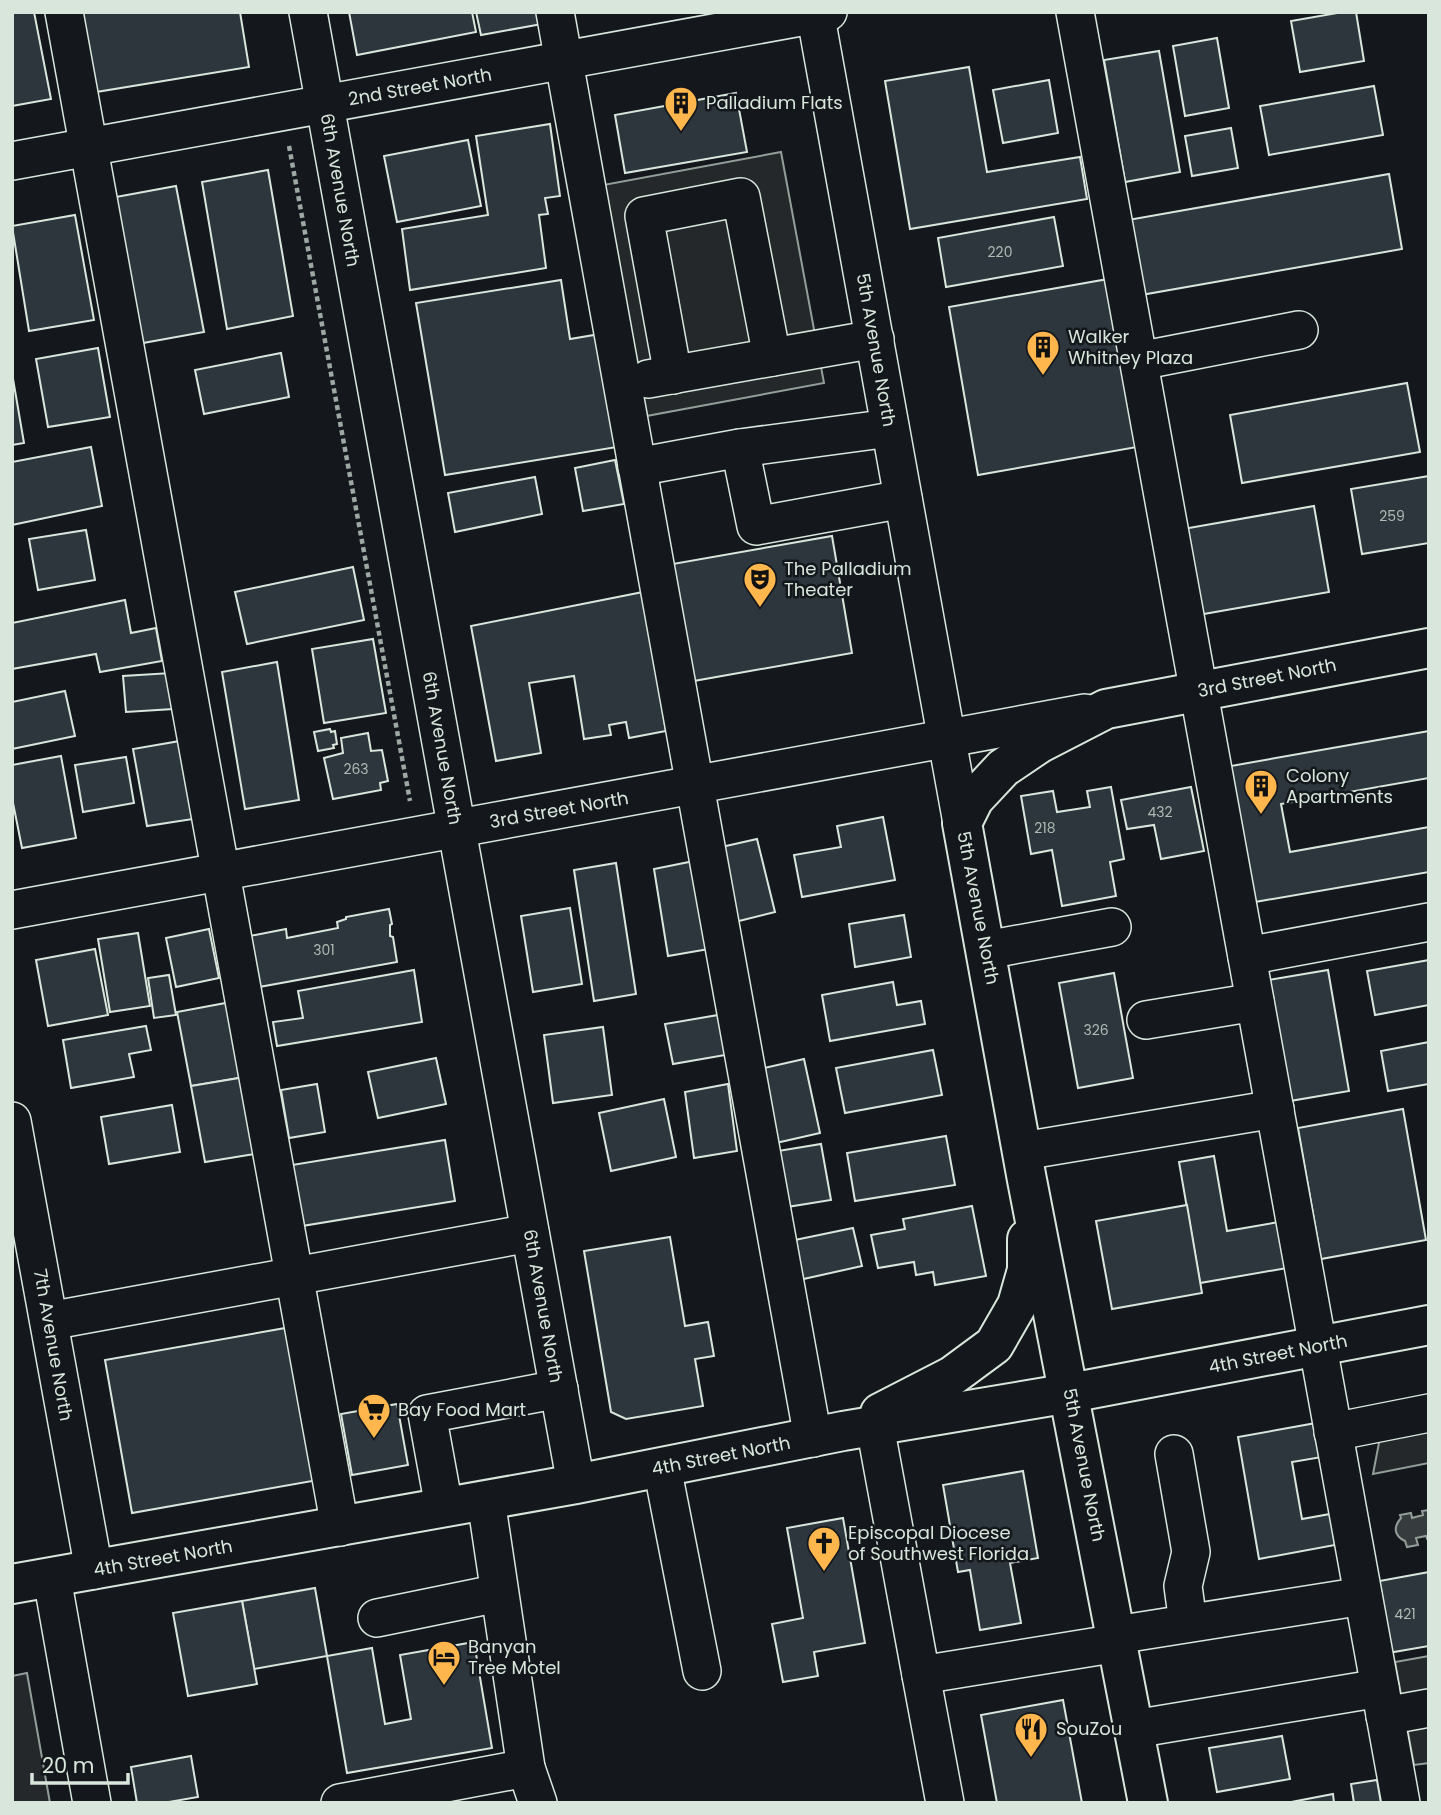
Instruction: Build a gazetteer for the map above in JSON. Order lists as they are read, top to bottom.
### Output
{
  "streets": {
    "main road": ["5th Avenue North", "3rd Street North", "4th Street North"],
    "street": ["2nd Street North", "6th Avenue North", "7th Avenue North"]
  },
  "crossings": [
    ["2nd Street North", "6th Avenue North"],
    ["2nd Street North", "5th Avenue North"],
    ["6th Avenue North", "3rd Street North"],
    ["6th Avenue North", "4th Street North"],
    ["5th Avenue North", "3rd Street North"],
    ["5th Avenue North", "4th Street North"],
    ["7th Avenue North", "4th Street North"]
  ],
  "places": {
    "building": ["Palladium Flats", "Walker Whitney Plaza", "Colony Apartments"],
    "theatre": ["The Palladium Theater"],
    "supermarket": ["Bay Food Mart"],
    "church": ["Episcopal Diocese of Southwest Florida"],
    "hotel": ["Banyan Tree Motel"],
    "restaurant": ["SouZou"]
  },
  "house_numbers": [
    "220",
    "259",
    "263",
    "432",
    "218",
    "301",
    "326",
    "421"
  ],
  "scale_bar": "20 m"
}
